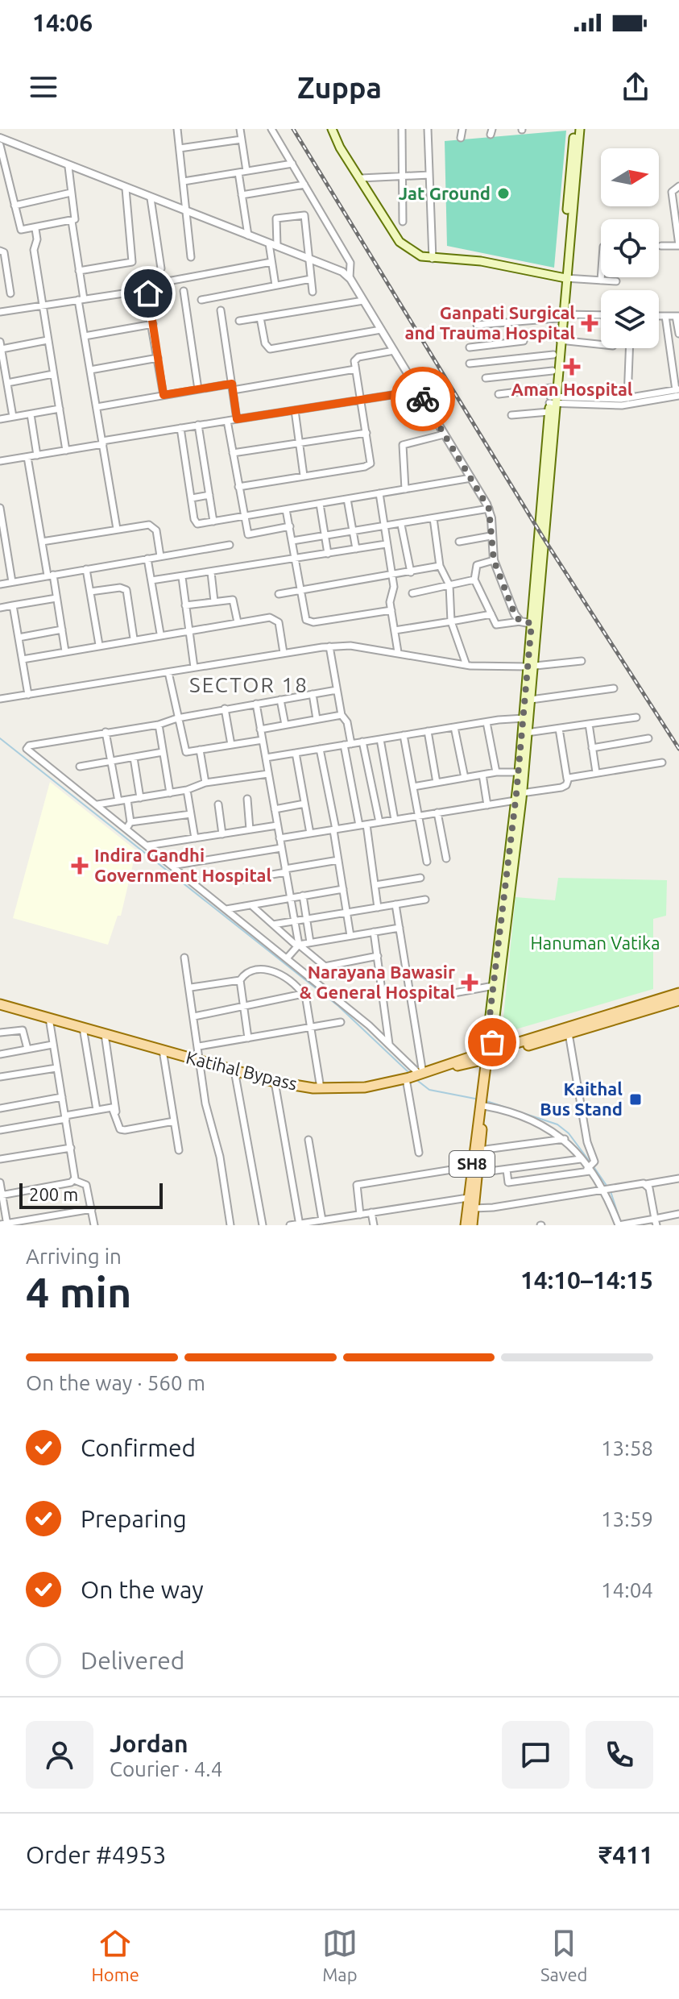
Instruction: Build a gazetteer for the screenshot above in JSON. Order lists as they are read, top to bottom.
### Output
{
  "streets": {
    "main road": ["Katihal Bypass", "SH8"]
  },
  "crossings": [
    ["Katihal Bypass", "SH8"]
  ],
  "districts": ["SECTOR 18"],
  "parks": ["Hanuman Vatika"],
  "places": {
    "other": ["Jat Ground"],
    "health": [
      "Ganpati Surgical and Trauma Hospital",
      "Aman Hospital",
      "Indira Gandhi Government Hospital",
      "Narayana Bawasir & General Hospital"
    ],
    "transit": ["Kaithal Bus Stand"]
  },
  "scale_bar": "200 m",
  "north": "right",
  "page": {
    "status": "14:06",
    "header": "Zuppa",
    "scale": "200 m",
    "heading": ["4 min", "Arriving in", "14:10–14:15"],
    "panel": [
      "Jordan",
      "Courier · 4.4",
      "Order #4953",
      "₹411"
    ],
    "bar": "On the way · 560 m",
    "list": [
      ["Confirmed", "13:58"],
      ["Preparing", "13:59"],
      ["On the way", "14:04"],
      "Delivered"
    ],
    "tabs": ["Home", "Map", "Saved"]
  }
}
